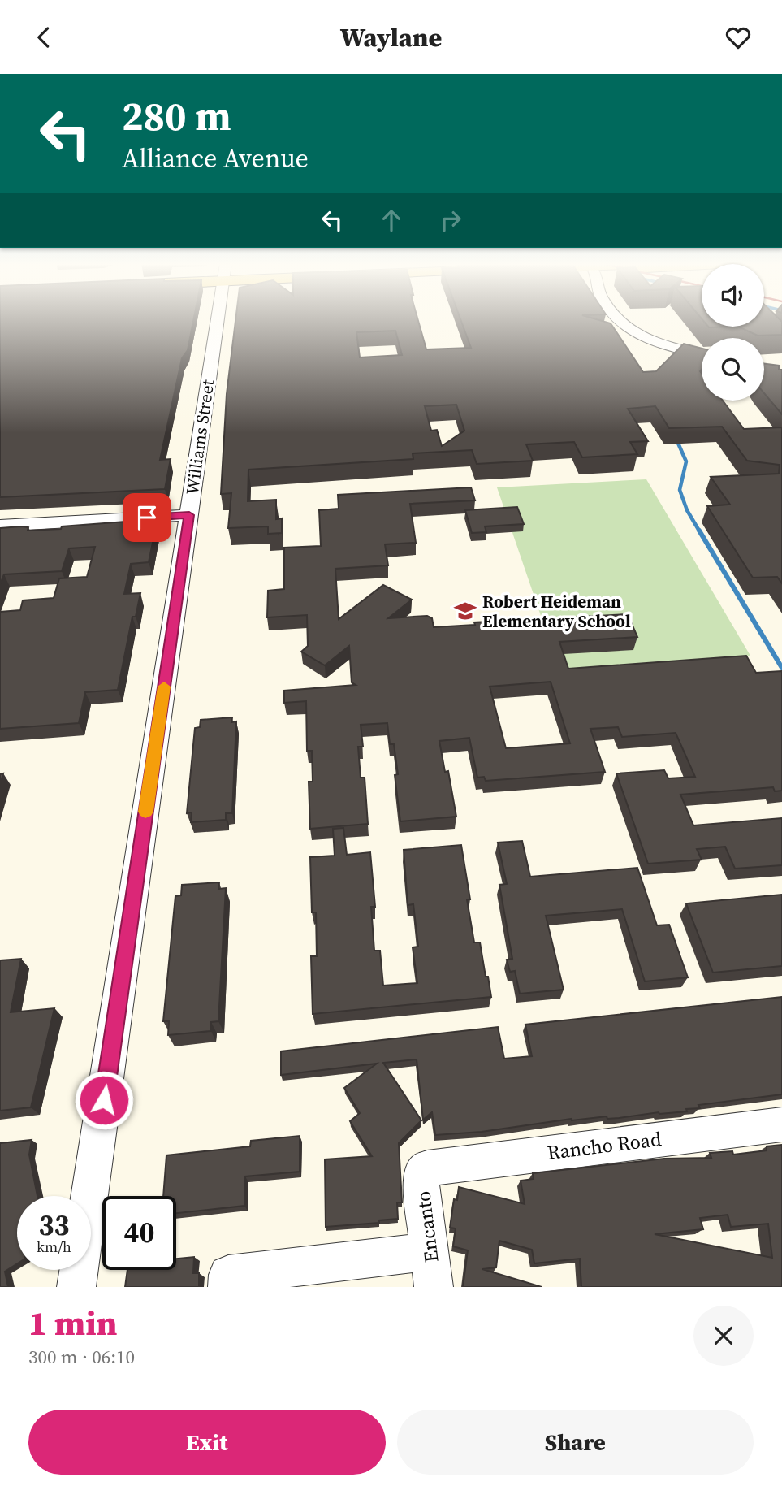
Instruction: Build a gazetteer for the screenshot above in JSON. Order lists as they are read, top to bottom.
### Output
{
  "streets": {
    "street": ["Williams Street", "Rancho Road", "Encanto"]
  },
  "crossings": [
    ["Rancho Road", "Encanto"]
  ],
  "places": {
    "school or university": ["Robert Heideman Elementary School"]
  },
  "page": {
    "header": "Waylane",
    "turn": ["280 m", "Alliance Avenue"],
    "speed": "33 km/h",
    "limit": "40",
    "heading": ["1 min", "300 m · 06:10"],
    "buttons": ["Exit", "Share"]
  }
}
